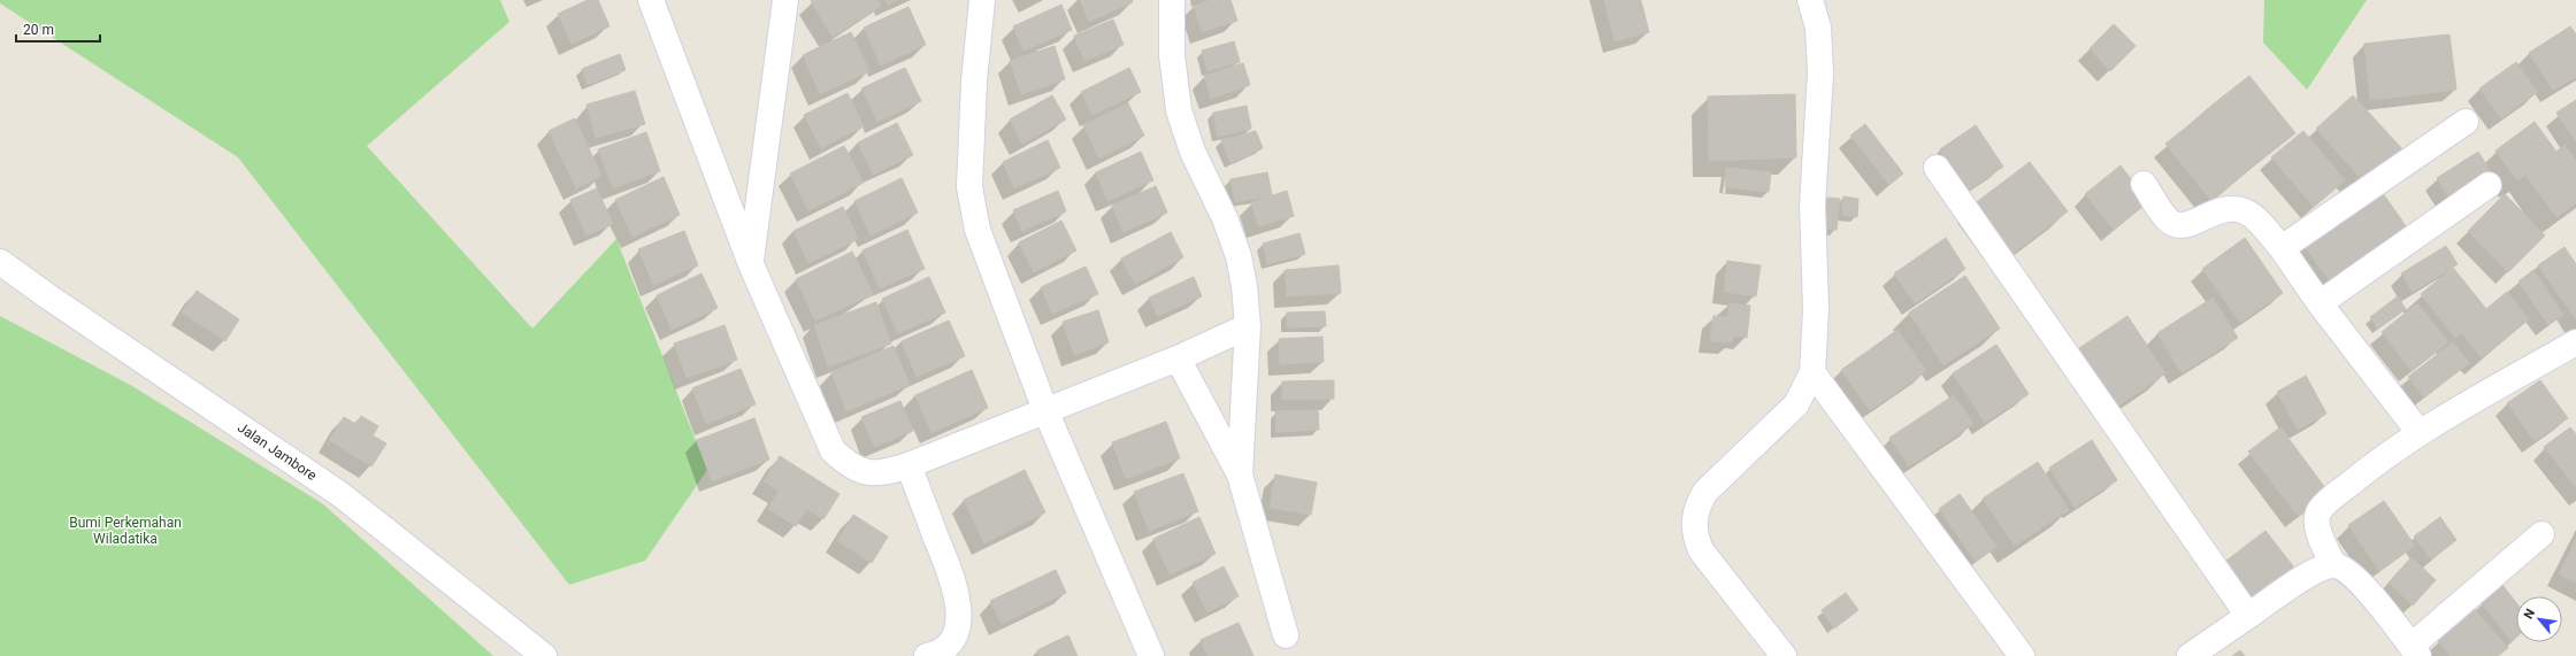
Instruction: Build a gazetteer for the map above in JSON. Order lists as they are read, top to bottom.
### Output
{
  "streets": {
    "street": ["Jalan Jambore"]
  },
  "parks": ["Bumi Perkemahan Wiladatika"],
  "scale_bar": "20 m",
  "north": "top left"
}
